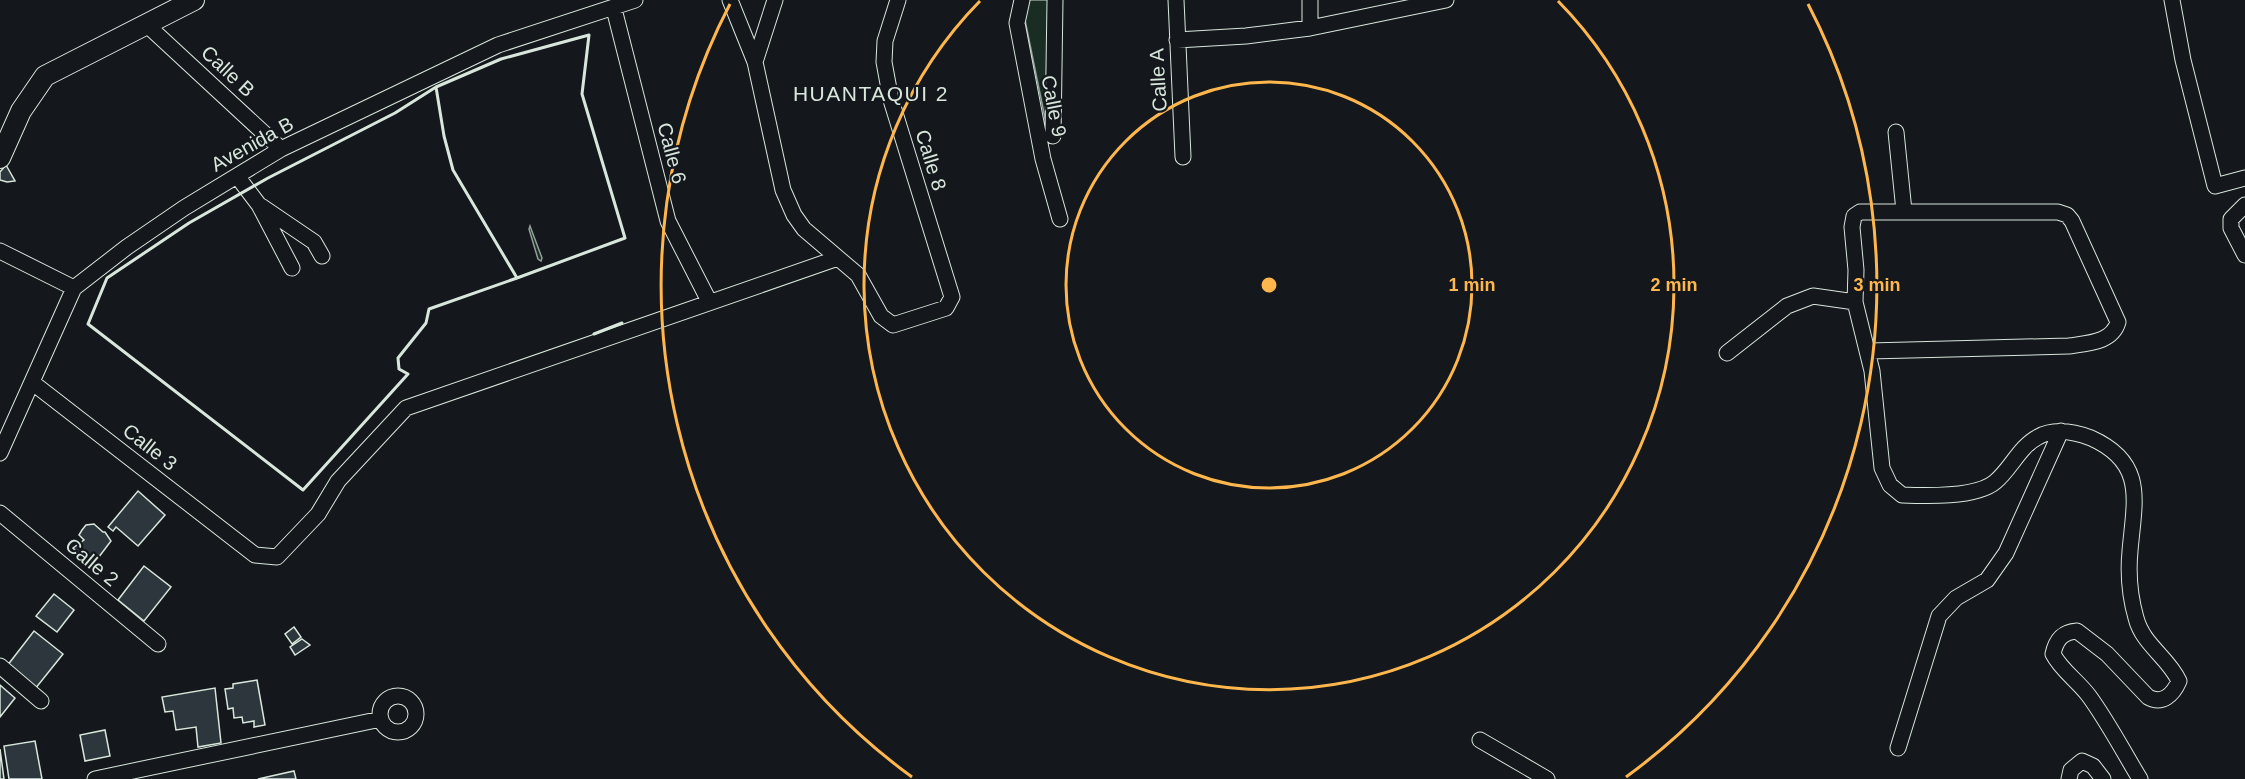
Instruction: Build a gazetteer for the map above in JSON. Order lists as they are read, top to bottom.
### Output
{
  "streets": {
    "street": [
      "Calle B",
      "Calle A",
      "Calle 9",
      "Avenida B",
      "Calle 6",
      "Calle 8",
      "Calle 3",
      "Calle 2"
    ]
  },
  "crossings": [
    ["Calle B", "Avenida B"],
    ["Avenida B", "Calle 6"],
    ["Avenida B", "Calle 3"],
    ["Calle 6", "Calle 3"]
  ],
  "districts": ["HUANTAQUI 2"],
  "rings": ["1 min", "2 min", "3 min"]
}
